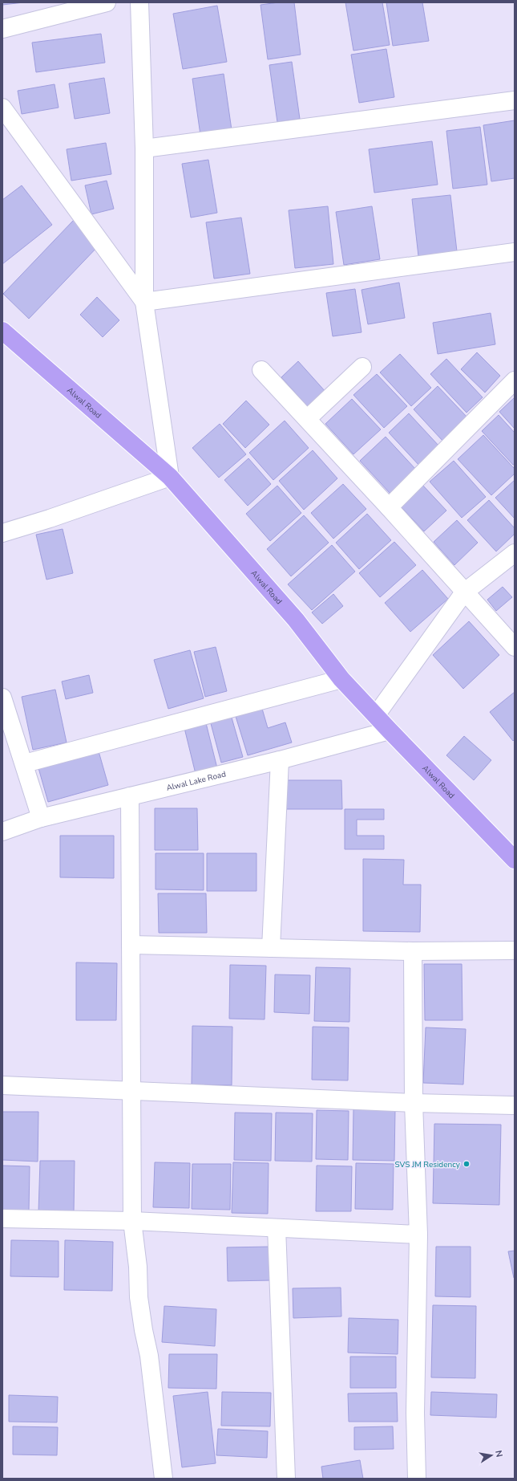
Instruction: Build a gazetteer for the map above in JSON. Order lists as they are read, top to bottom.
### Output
{
  "streets": {
    "main road": ["Alwal Road"],
    "street": ["Alwal Lake Road"]
  },
  "crossings": [
    ["Alwal Road", "Alwal Lake Road"]
  ],
  "places": ["SVS JM Residency"],
  "north": "right"
}
